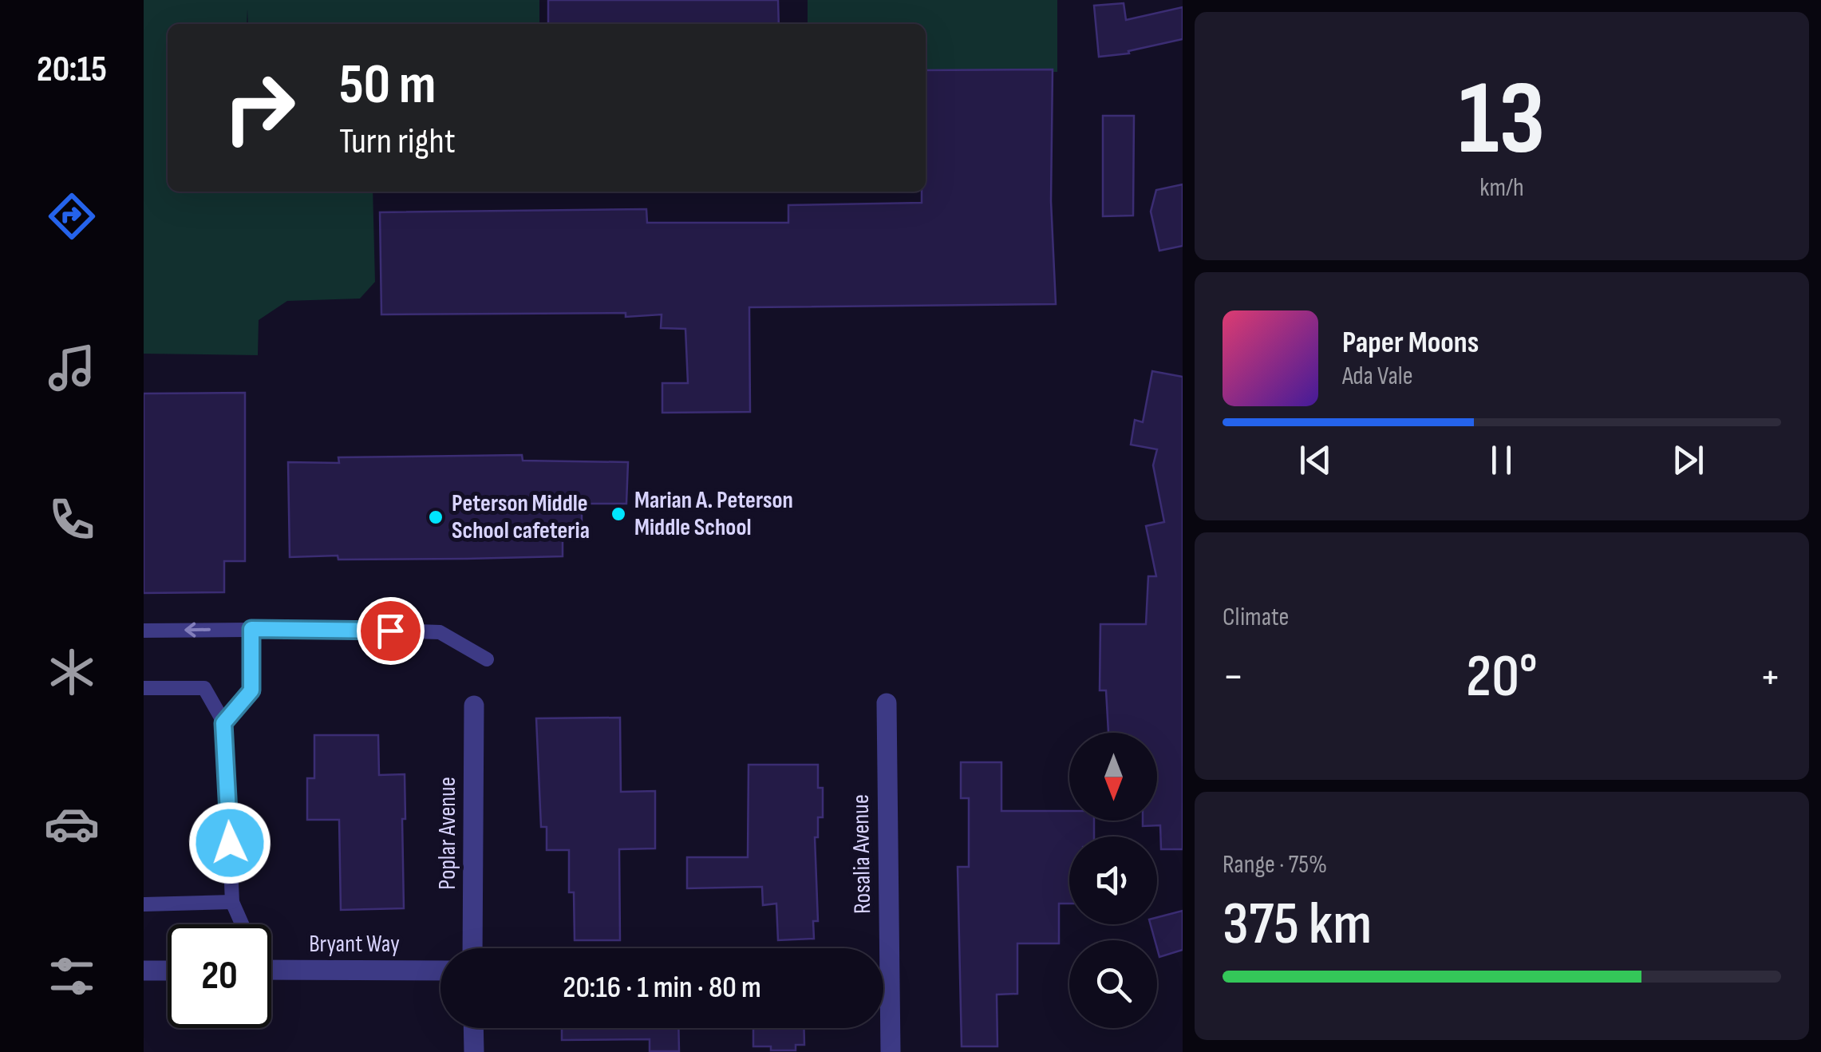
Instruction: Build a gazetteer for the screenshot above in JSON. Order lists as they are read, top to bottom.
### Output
{
  "streets": {
    "street": ["Poplar Avenue", "Rosalia Avenue", "Bryant Way"]
  },
  "places": ["Marian A. Peterson Middle School", "Peterson Middle School cafeteria"],
  "north": "bottom",
  "page": {
    "tabs": "20:15",
    "tile": [
      ["13", "km/h"],
      "Climate",
      ["Range · 75%", "375 km"]
    ],
    "turn": ["50 m", "Turn right"],
    "song": ["Paper Moons", "Ada Vale"],
    "heat": ["−", "20°", "+"],
    "limit": "20",
    "trip": "20:16 · 1 min · 80 m"
  }
}
